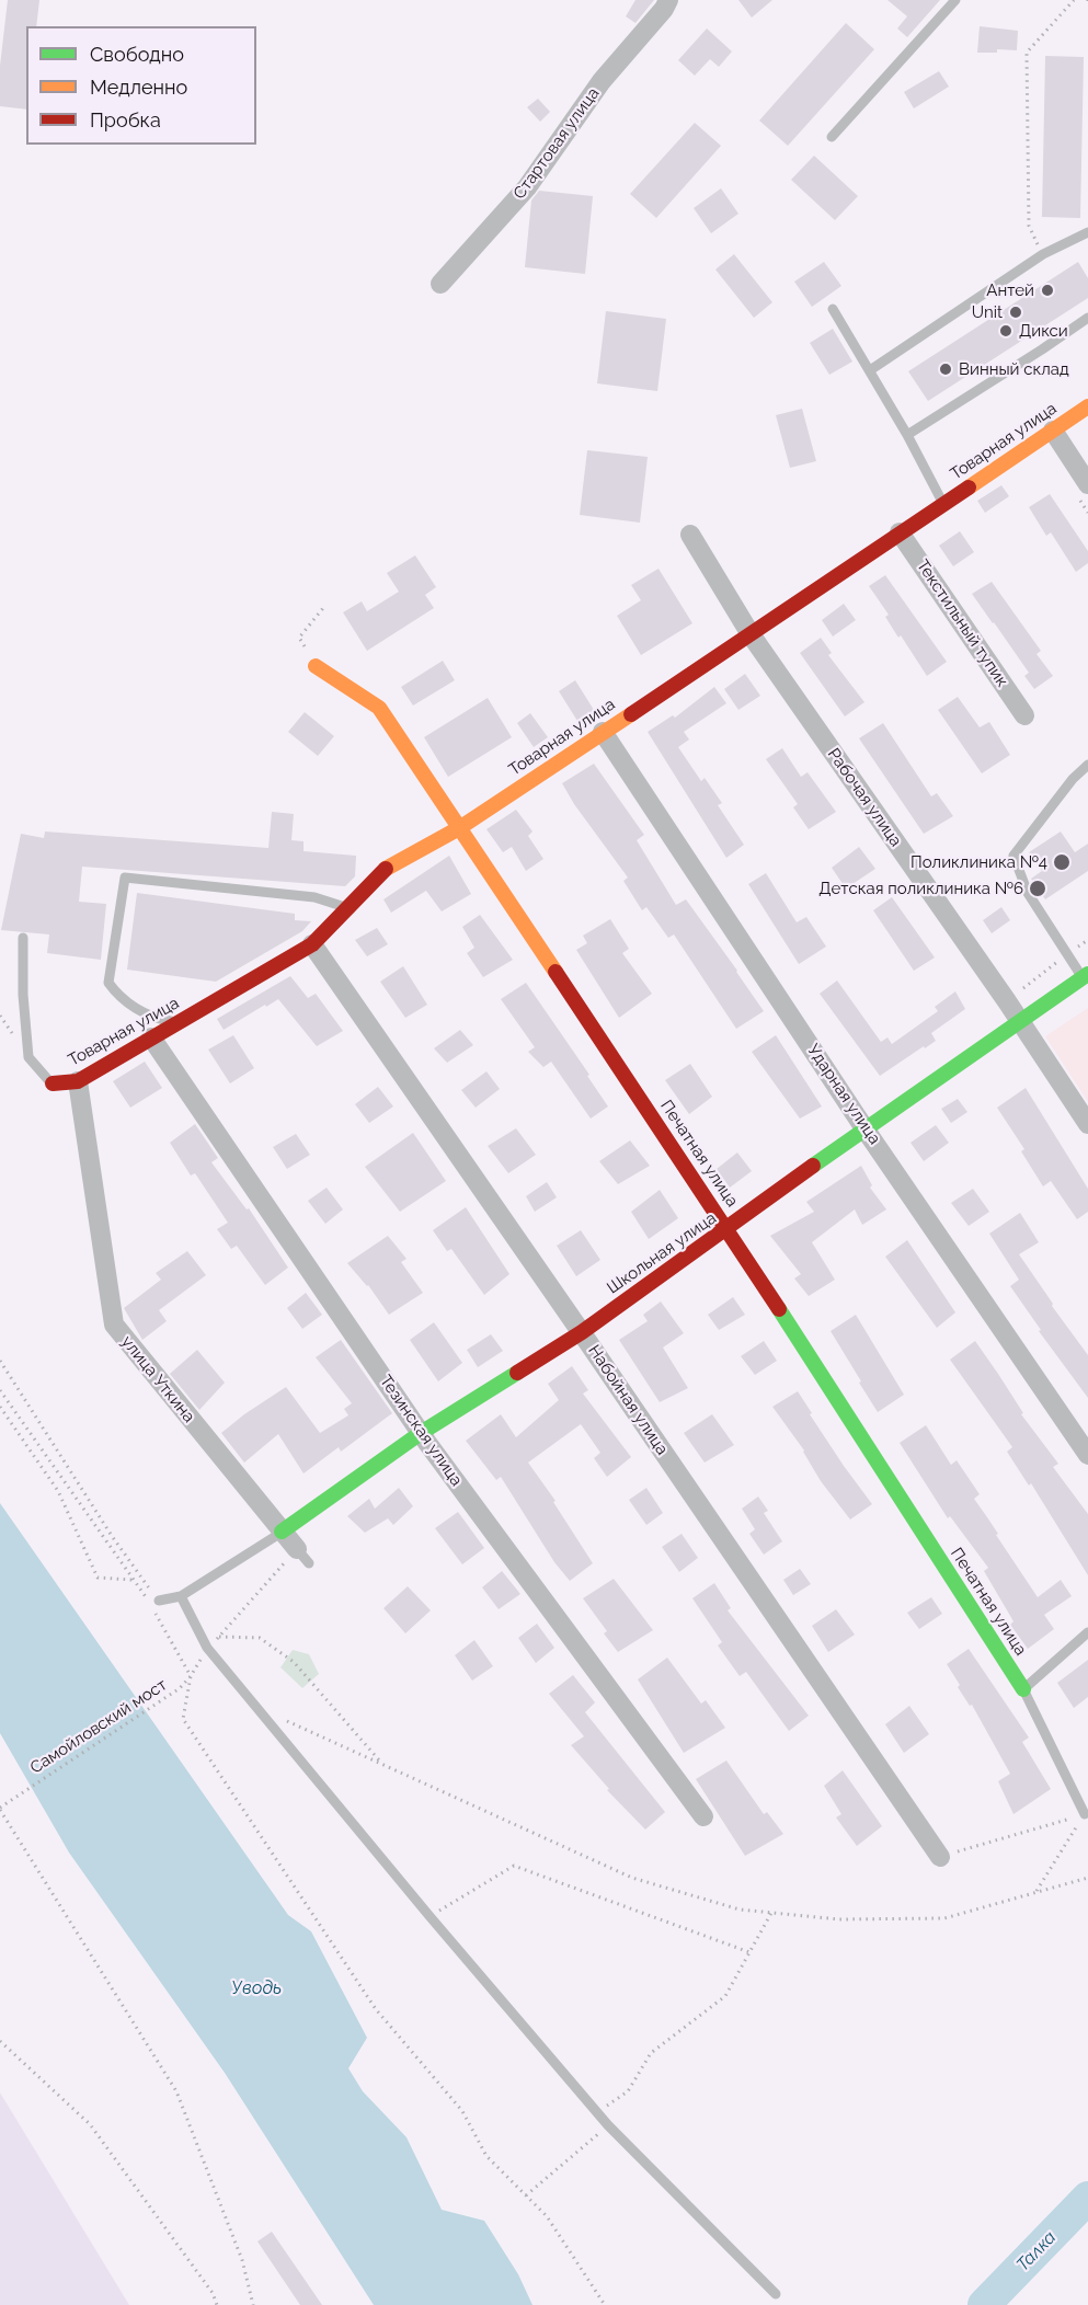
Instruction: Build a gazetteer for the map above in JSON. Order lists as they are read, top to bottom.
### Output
{
  "streets": {
    "street": [
      "Стартовая улица",
      "Товарная улица",
      "Текстильный тупик",
      "Рабочая улица",
      "Ударная улица",
      "Печатная улица",
      "Школьная улица",
      "улица Уткина",
      "Набойная улица",
      "Тезинская улица"
    ],
    "path": ["Самойловский мост"]
  },
  "crossings": [
    ["Товарная улица", "Текстильный тупик"],
    ["Товарная улица", "Рабочая улица"],
    ["Товарная улица", "Ударная улица"],
    ["Товарная улица", "Печатная улица"],
    ["Товарная улица", "улица Уткина"],
    ["Товарная улица", "Набойная улица"],
    ["Товарная улица", "Тезинская улица"],
    ["Рабочая улица", "Школьная улица"],
    ["Ударная улица", "Школьная улица"],
    ["Печатная улица", "Школьная улица"],
    ["Школьная улица", "улица Уткина"],
    ["Школьная улица", "Набойная улица"],
    ["Школьная улица", "Тезинская улица"]
  ],
  "water": ["Уводь", "Талка"],
  "places": [
    "Антей",
    "Unit",
    "Дикси",
    "Винный склад",
    "Поликлиника №4",
    "Детская поликлиника №6"
  ],
  "legend": ["Свободно", "Медленно", "Пробка"]
}
